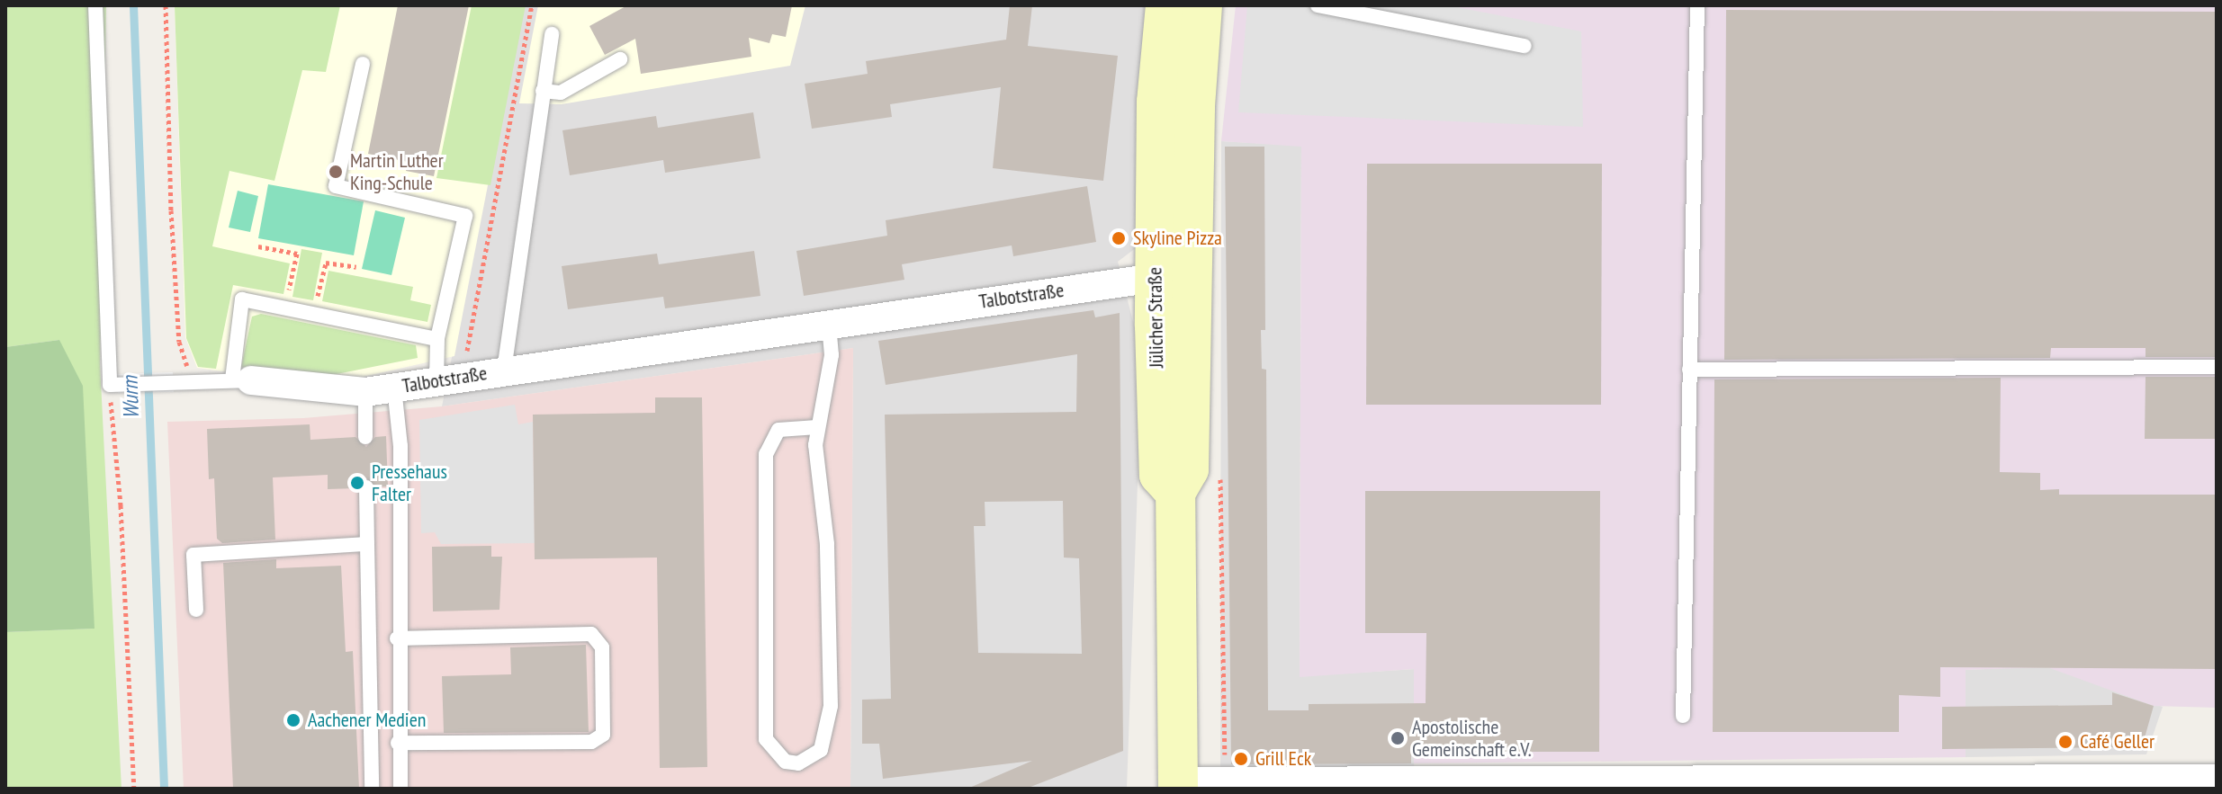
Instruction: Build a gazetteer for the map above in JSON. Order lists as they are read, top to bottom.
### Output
{
  "streets": {
    "main road": ["Jülicher Straße"],
    "street": ["Talbotstraße"]
  },
  "crossings": [
    ["Talbotstraße", "Jülicher Straße"]
  ],
  "water": ["Wurm"],
  "places": [
    "Martin Luther King-Schule",
    "Skyline Pizza",
    "Pressehaus Falter",
    "Aachener Medien",
    "Apostolische Gemeinschaft e.V.",
    "Café Geller",
    "Grill Eck"
  ]
}
